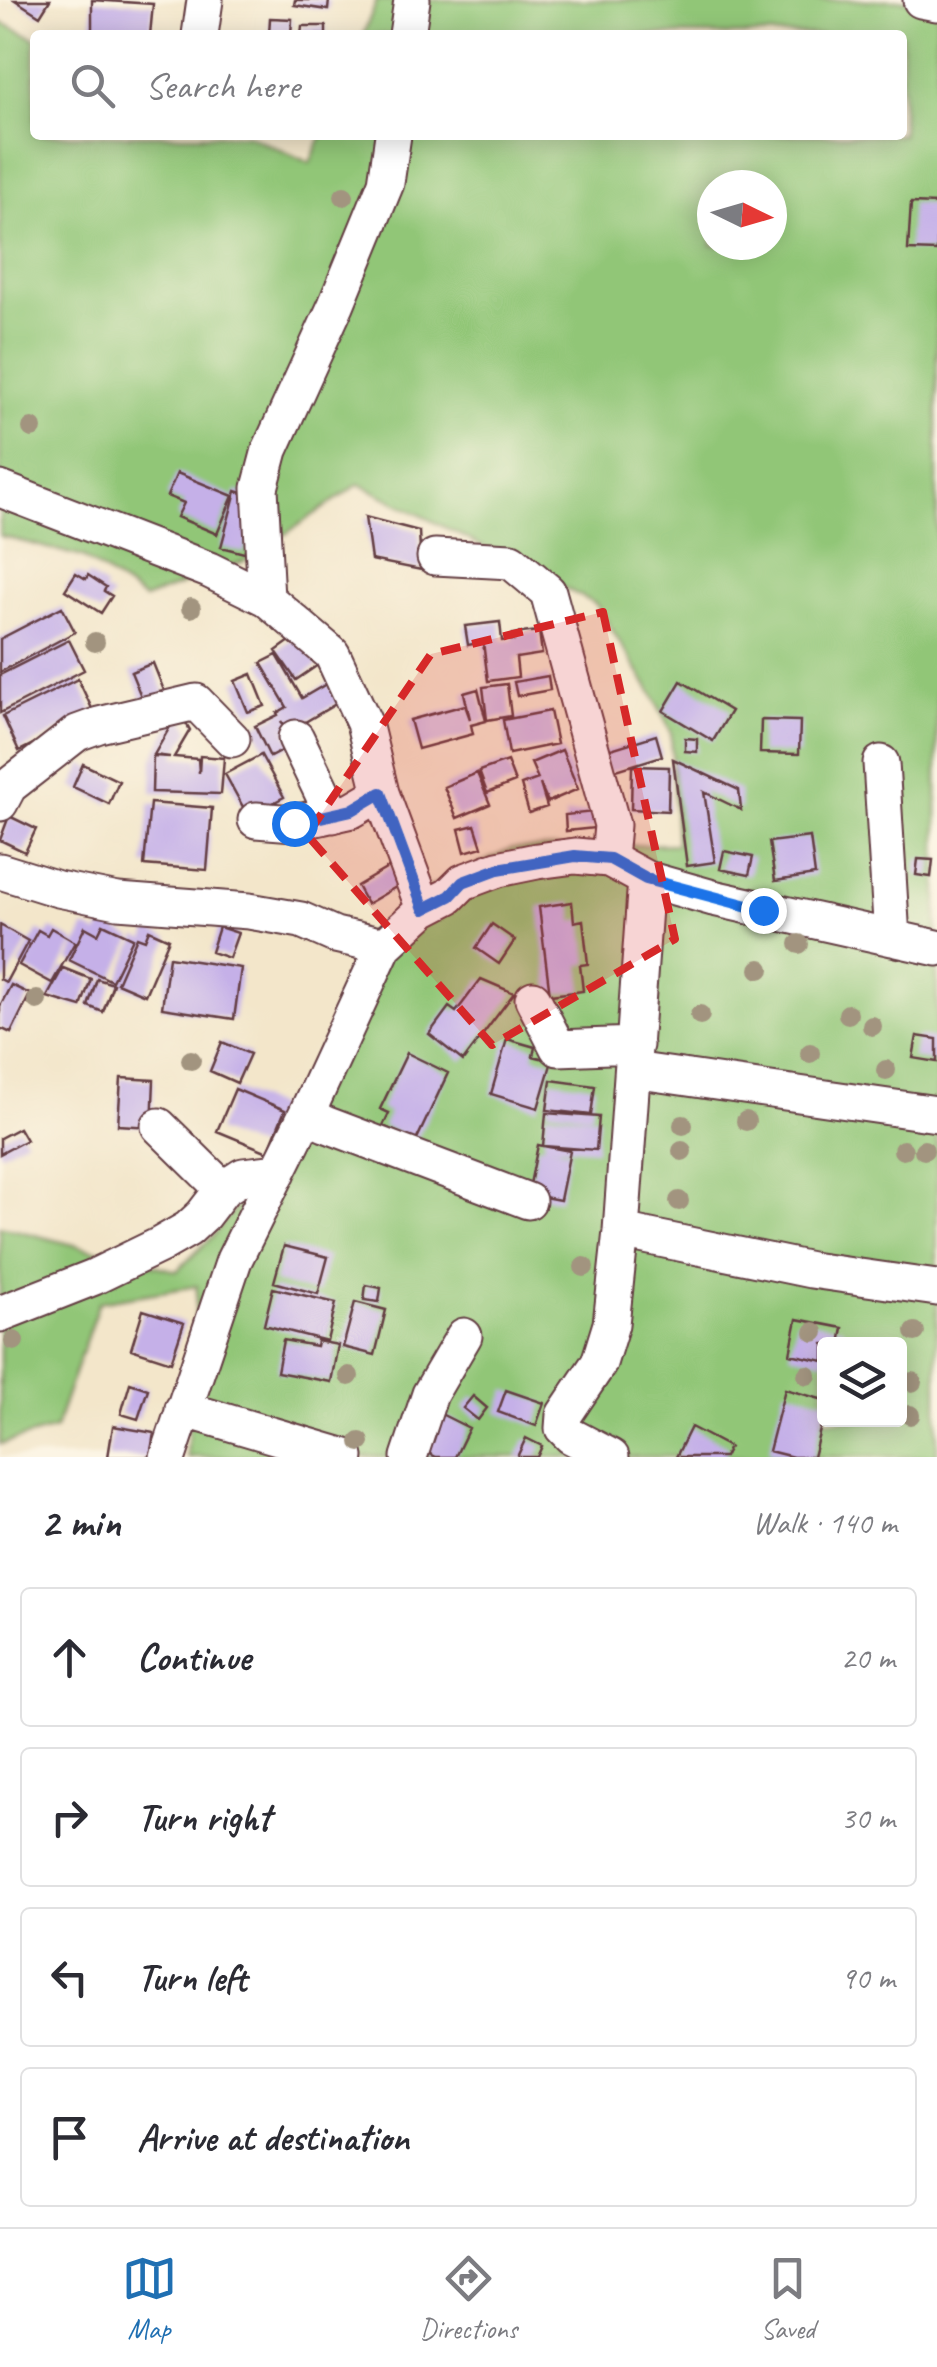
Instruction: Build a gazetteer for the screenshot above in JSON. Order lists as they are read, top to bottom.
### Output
{
  "north": "right",
  "page": {
    "search": "Search here",
    "heading": ["2 min", "Walk · 140 m"],
    "list": [
      ["Continue", "20 m"],
      ["Turn right", "30 m"],
      ["Turn left", "90 m"],
      "Arrive at destination"
    ],
    "nav": ["Map", "Directions", "Saved"]
  }
}
